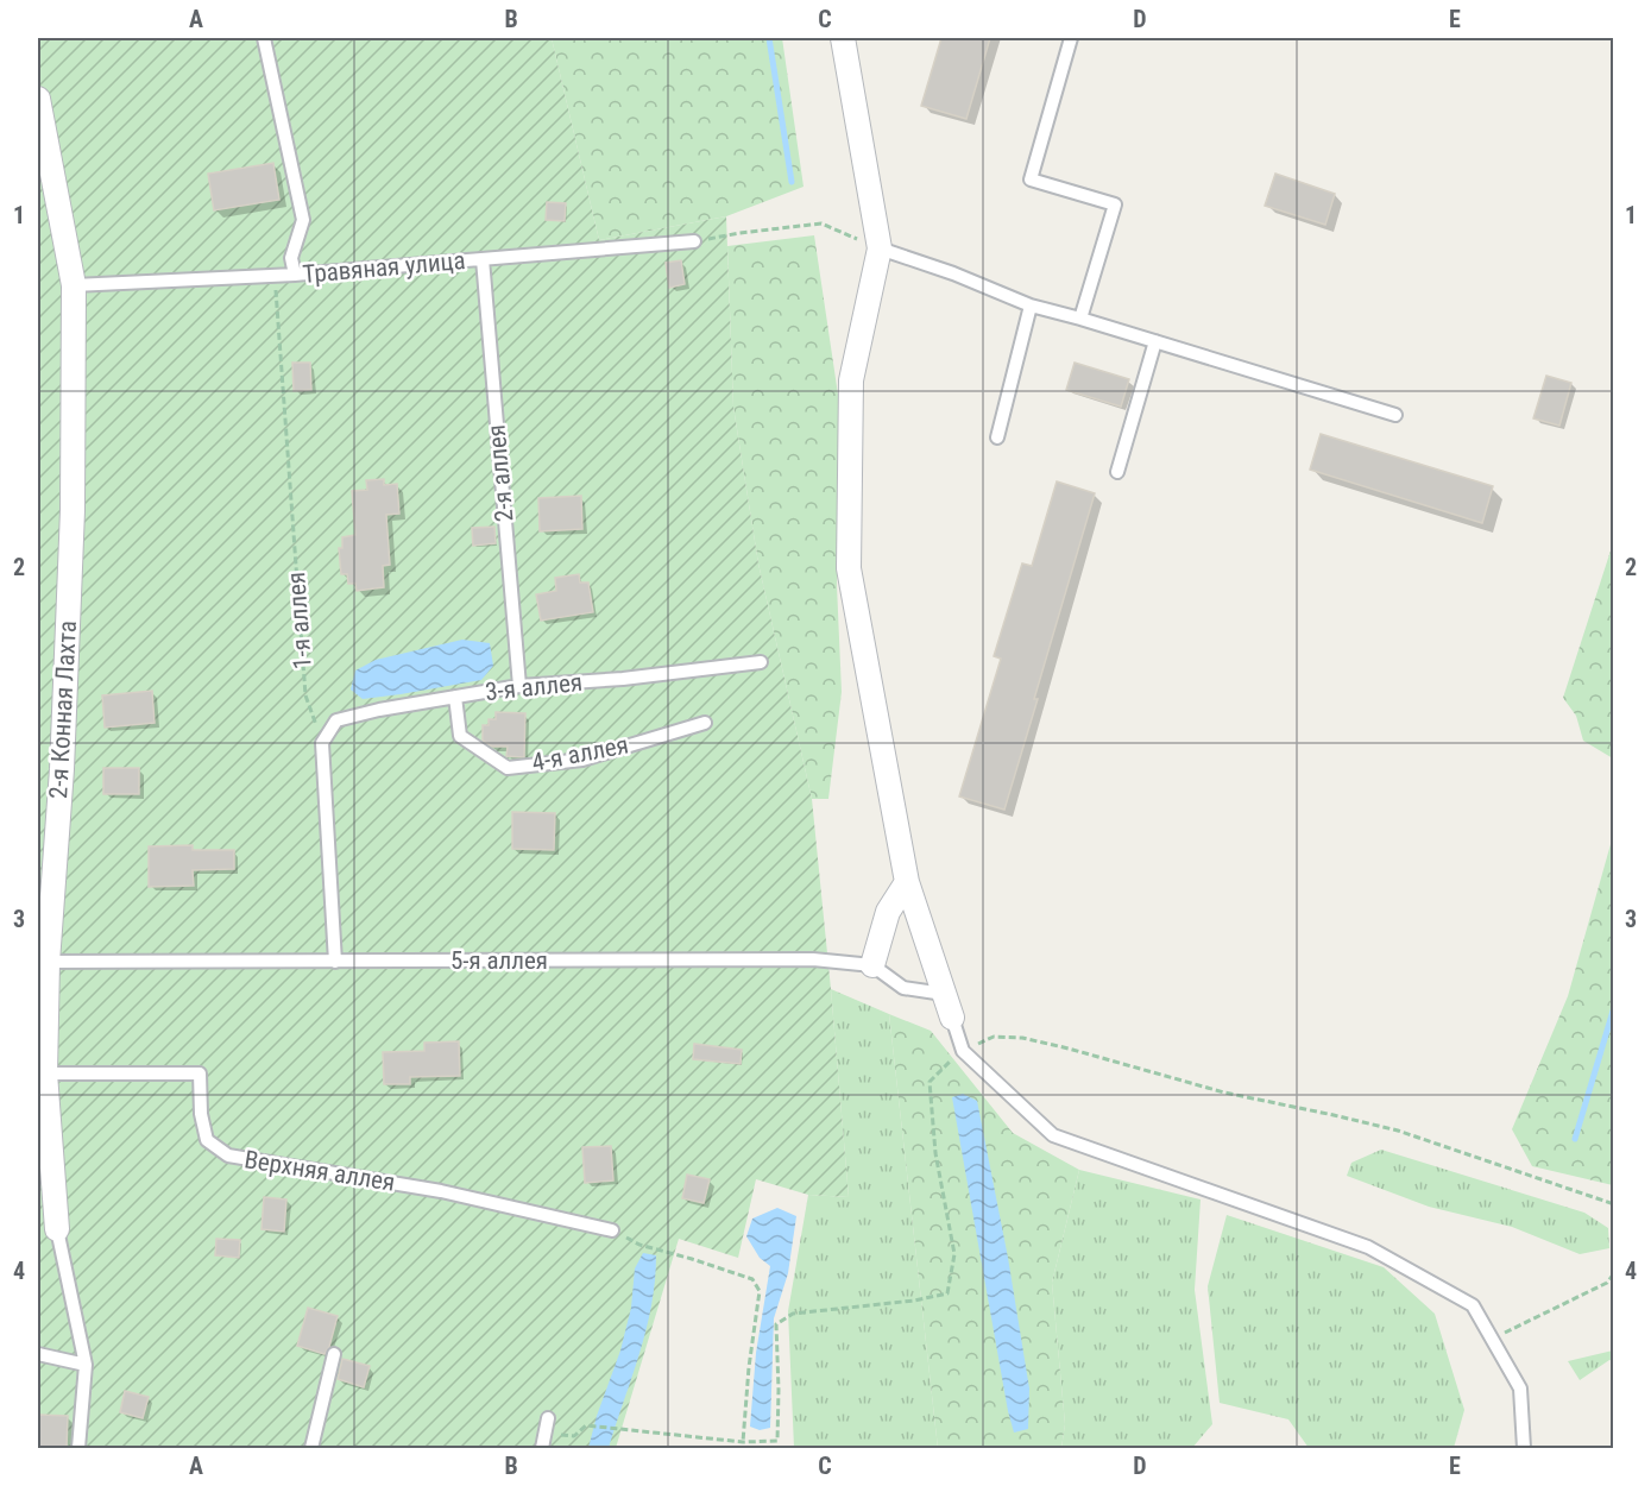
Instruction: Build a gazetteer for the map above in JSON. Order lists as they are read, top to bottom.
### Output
{
  "streets": {
    "street": ["2-я Конная Лахта"],
    "lane": [
      "Травяная улица",
      "2-я аллея",
      "3-я аллея",
      "4-я аллея",
      "5-я аллея",
      "Верхняя аллея"
    ],
    "path": ["1-я аллея"]
  },
  "crossings": [
    ["Травяная улица", "2-я аллея"],
    ["Травяная улица", "1-я аллея"],
    ["Травяная улица", "2-я Конная Лахта"],
    ["2-я аллея", "3-я аллея"],
    ["1-я аллея", "3-я аллея"],
    ["3-я аллея", "4-я аллея"],
    ["2-я Конная Лахта", "5-я аллея"],
    ["2-я Конная Лахта", "Верхняя аллея"]
  ],
  "grid": {
    "columns": [
      "A",
      "B",
      "C",
      "D",
      "E"
    ],
    "rows": [
      "1",
      "2",
      "3",
      "4"
    ]
  }
}
